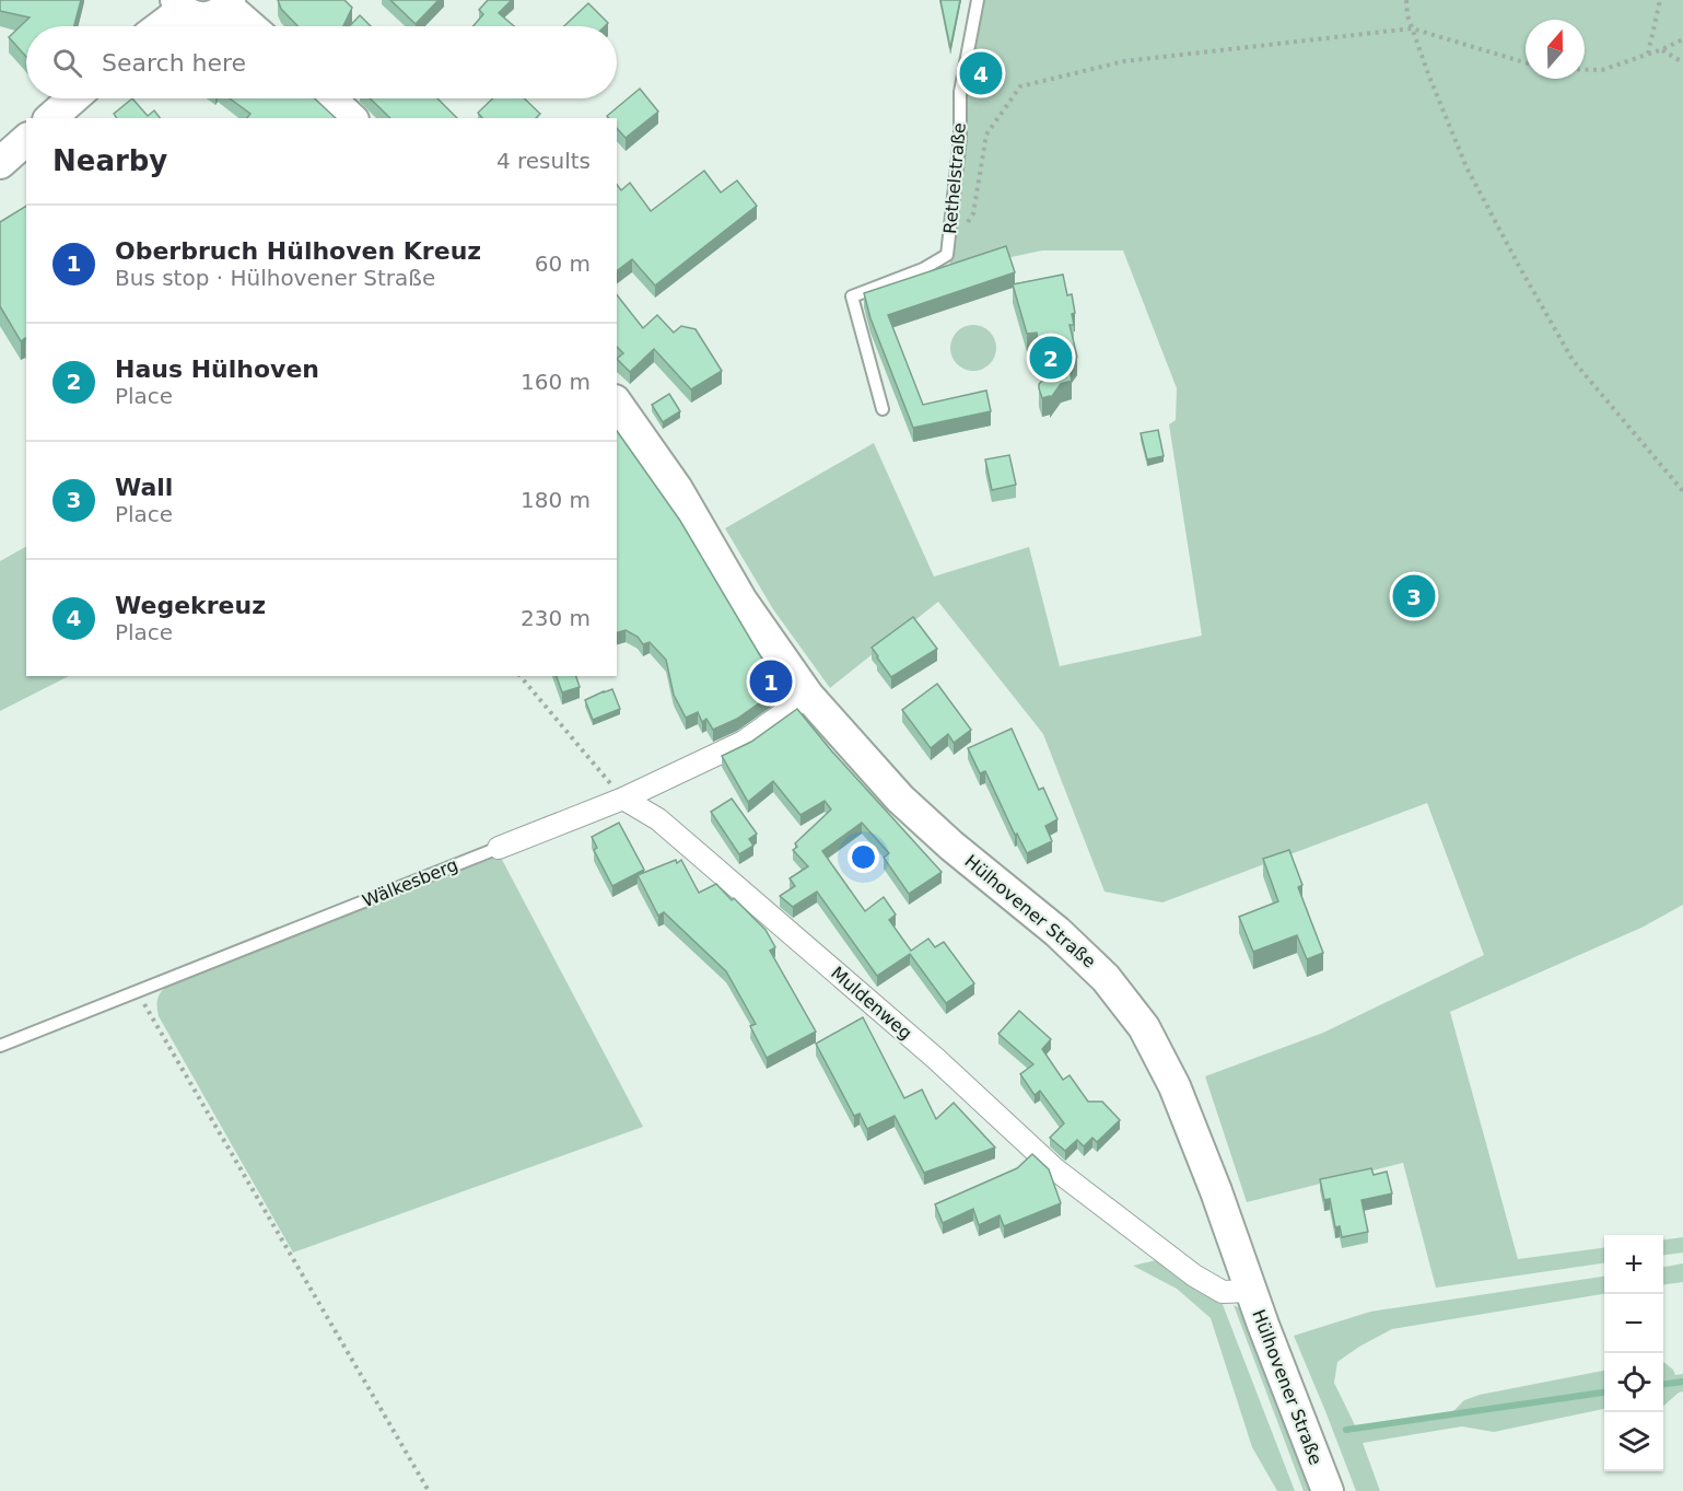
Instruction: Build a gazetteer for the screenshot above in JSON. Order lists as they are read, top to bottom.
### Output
{
  "streets": {
    "main road": ["Hülhovener Straße"],
    "street": ["Wälkesberg", "Muldenweg"],
    "lane": ["Rethelstraße"]
  },
  "crossings": [
    ["Wälkesberg", "Hülhovener Straße"],
    ["Wälkesberg", "Muldenweg"],
    ["Hülhovener Straße", "Muldenweg"]
  ],
  "north": "top",
  "page": {
    "search": "Search here",
    "pins": [
      "4",
      "2",
      "3",
      "1"
    ],
    "heading": ["Nearby", "4 results"],
    "list": [
      {
        "mark": "1",
        "name": "Oberbruch Hülhoven Kreuz",
        "note": "Bus stop · Hülhovener Straße",
        "value": "60 m"
      },
      {
        "mark": "2",
        "name": "Haus Hülhoven",
        "note": "Place",
        "value": "160 m"
      },
      {
        "mark": "3",
        "name": "Wall",
        "note": "Place",
        "value": "180 m"
      },
      {
        "mark": "4",
        "name": "Wegekreuz",
        "note": "Place",
        "value": "230 m"
      }
    ],
    "map_buttons": ["+", "−"]
  }
}
